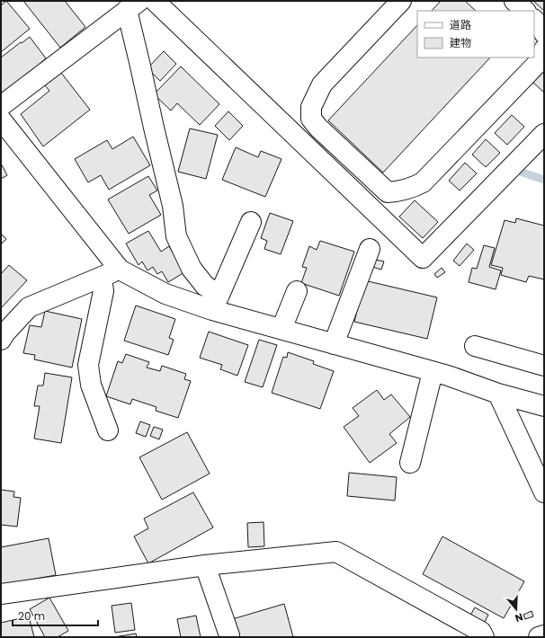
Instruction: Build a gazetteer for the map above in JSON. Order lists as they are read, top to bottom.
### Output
{
  "legend": ["道路", "建物"],
  "scale_bar": "20 m",
  "north": "bottom"
}
